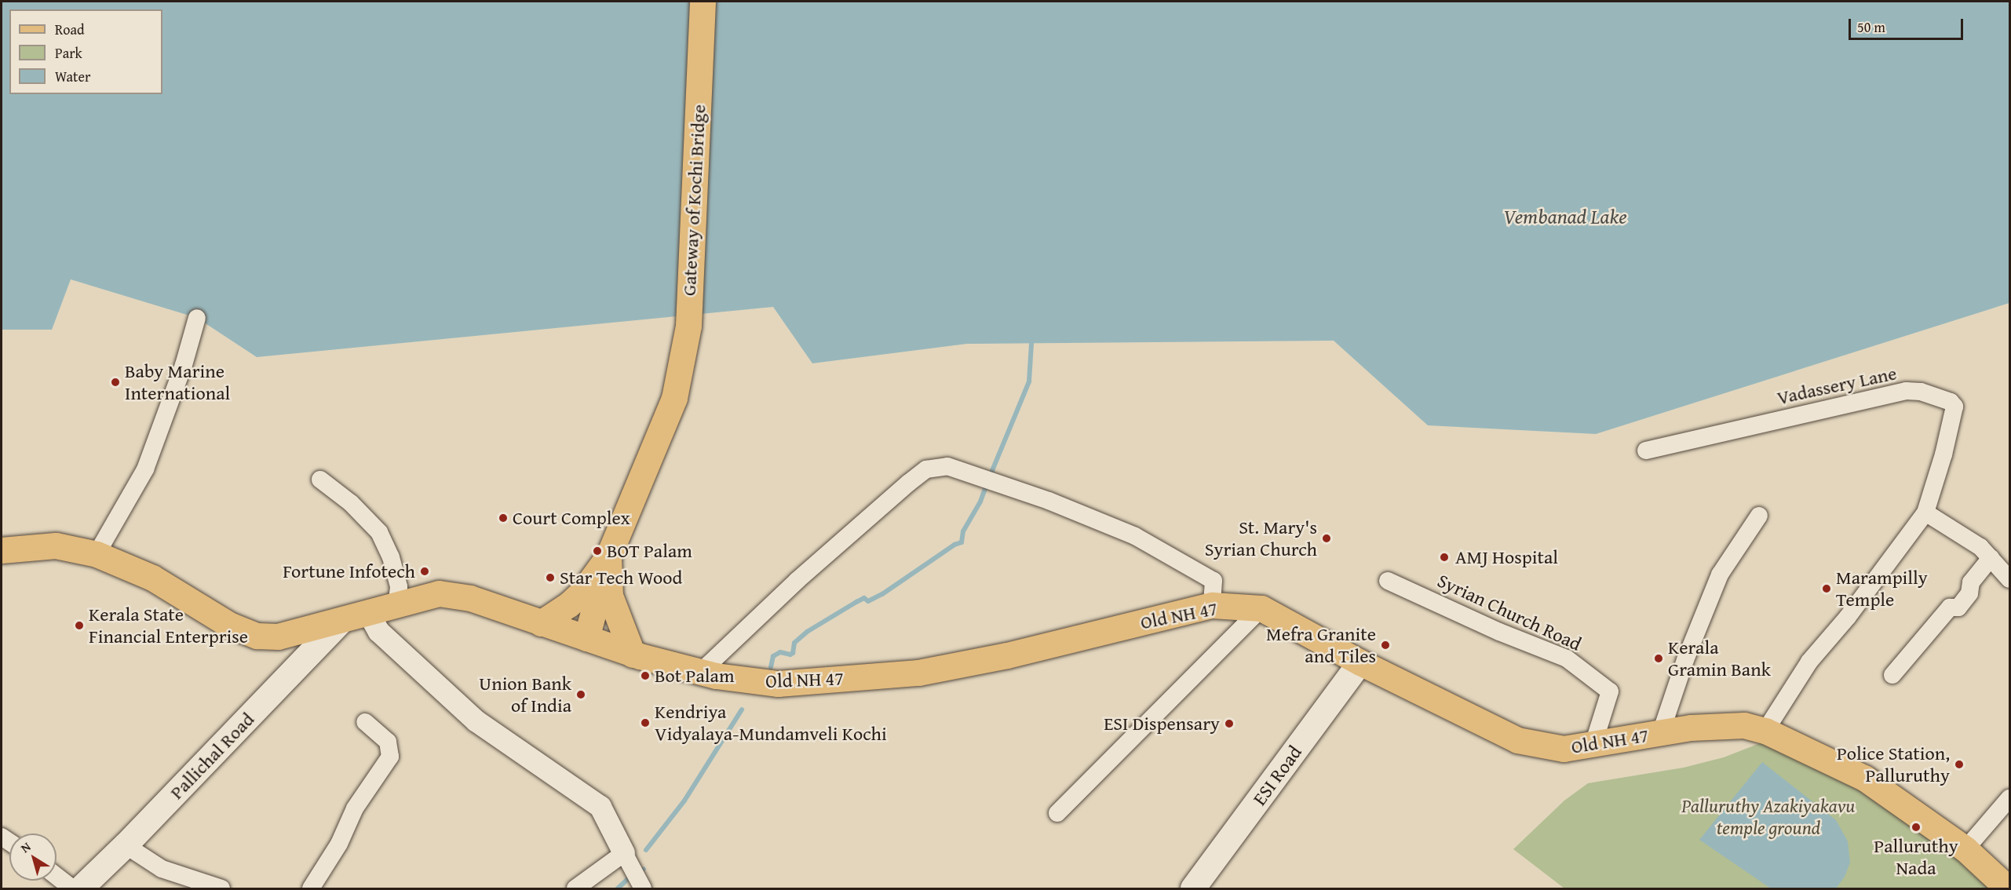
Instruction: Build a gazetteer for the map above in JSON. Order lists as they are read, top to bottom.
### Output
{
  "streets": {
    "main road": [
      "Gateway of Kochi Bridge",
      "Old NH 47",
      "Pallichal Road",
      "ESI Road"
    ],
    "street": ["Vadassery Lane", "Syrian Church Road"]
  },
  "crossings": [
    ["Syrian Church Road", "Old NH 47"],
    ["Old NH 47", "Pallichal Road"],
    ["Old NH 47", "ESI Road"]
  ],
  "water": ["Vembanad Lake"],
  "parks": ["Palluruthy Azakiyakavu temple ground"],
  "places": [
    "Baby Marine International",
    "Court Complex",
    "St. Mary's Syrian Church",
    "BOT Palam",
    "AMJ Hospital",
    "Fortune Infotech",
    "Star Tech Wood",
    "Marampilly Temple",
    "Kerala State Financial Enterprise",
    "Mefra Granite and Tiles",
    "Kerala Gramin Bank",
    "Bot Palam",
    "Union Bank of India",
    "Kendriya Vidyalaya-Mundamveli Kochi",
    "ESI Dispensary",
    "Police Station, Palluruthy",
    "Palluruthy Nada"
  ],
  "legend": ["Road", "Park", "Water"],
  "scale_bar": "50 m",
  "north": "top left"
}
